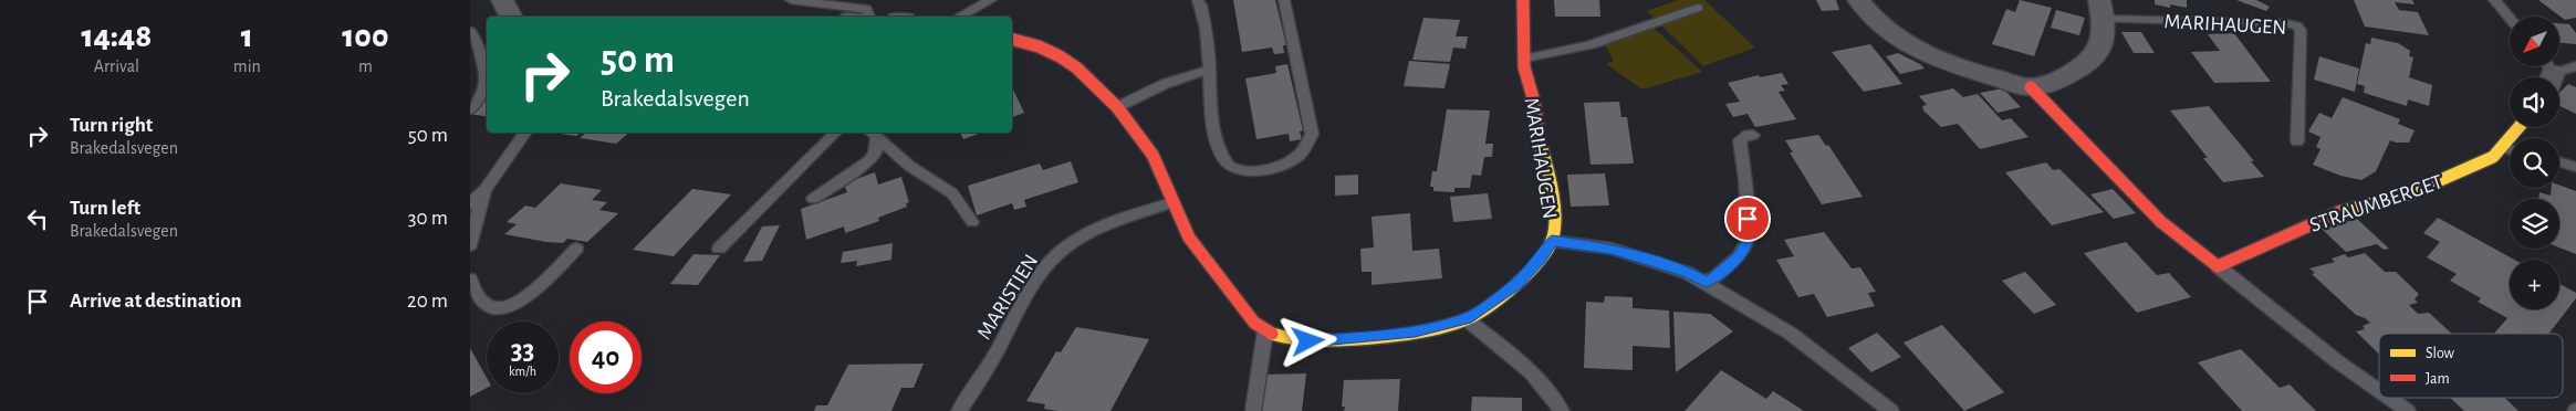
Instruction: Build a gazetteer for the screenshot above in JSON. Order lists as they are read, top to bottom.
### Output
{
  "streets": {
    "street": ["MARIHAUGEN", "STRAUMBERGET"],
    "lane": ["MARISTIEN"]
  },
  "crossings": [
    ["MARIHAUGEN", "MARISTIEN"]
  ],
  "legend": ["Slow", "Jam"],
  "north": "bottom left",
  "page": {
    "eta": [
      "14:48",
      "Arrival",
      "1",
      "min",
      "100",
      "m"
    ],
    "map_buttons": "+",
    "turn": ["50 m", "Brakedalsvegen"],
    "list": [
      {
        "name": "Turn right",
        "note": "Brakedalsvegen",
        "value": "50 m"
      },
      {
        "name": "Turn left",
        "note": "Brakedalsvegen",
        "value": "30 m"
      },
      {
        "name": "Arrive at destination",
        "value": "20 m"
      }
    ],
    "speed": "33 km/h",
    "limit": "40"
  }
}
